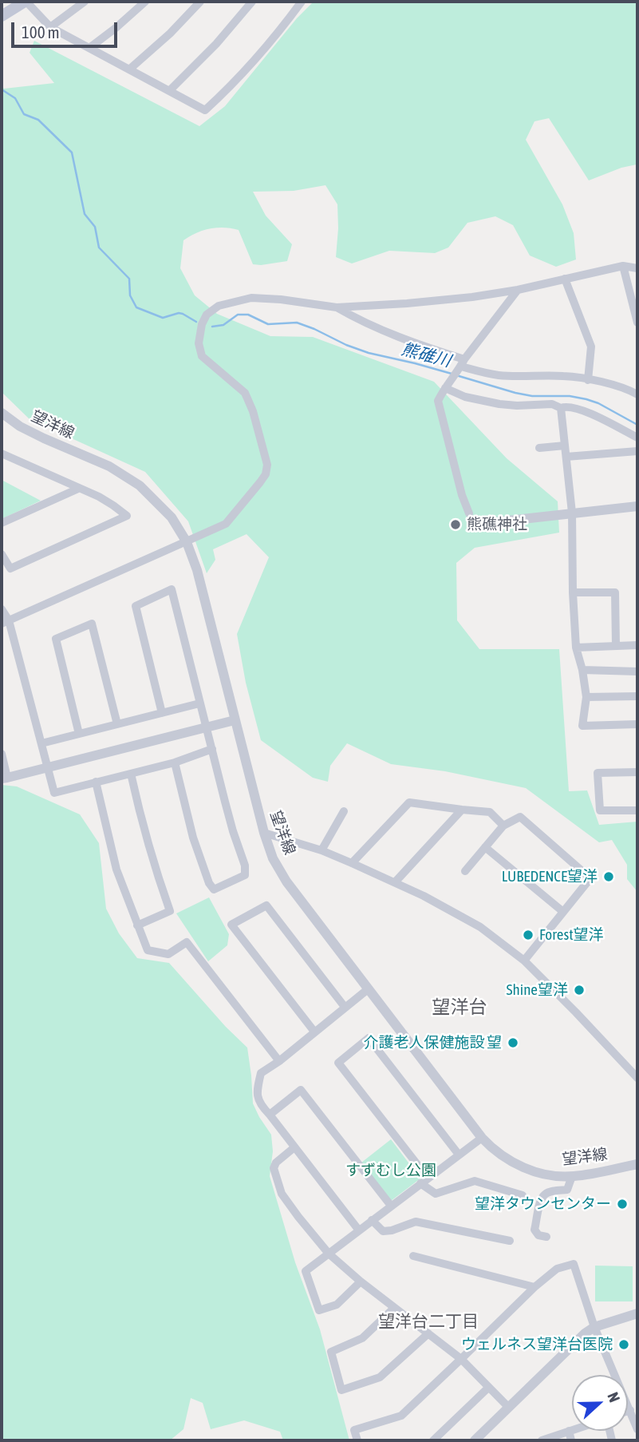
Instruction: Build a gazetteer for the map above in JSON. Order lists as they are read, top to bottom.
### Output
{
  "streets": {
    "street": ["望洋線"]
  },
  "districts": ["望洋台", "望洋台二丁目"],
  "water": ["熊碓川"],
  "parks": ["すずむし公園"],
  "places": [
    "熊礁神社",
    "LUBEDENCE望洋",
    "Forest望洋",
    "Shine望洋",
    "介護老人保健施設 望",
    "望洋タウンセンター",
    "ウェルネス望洋台医院"
  ],
  "scale_bar": "100 m",
  "north": "right"
}
